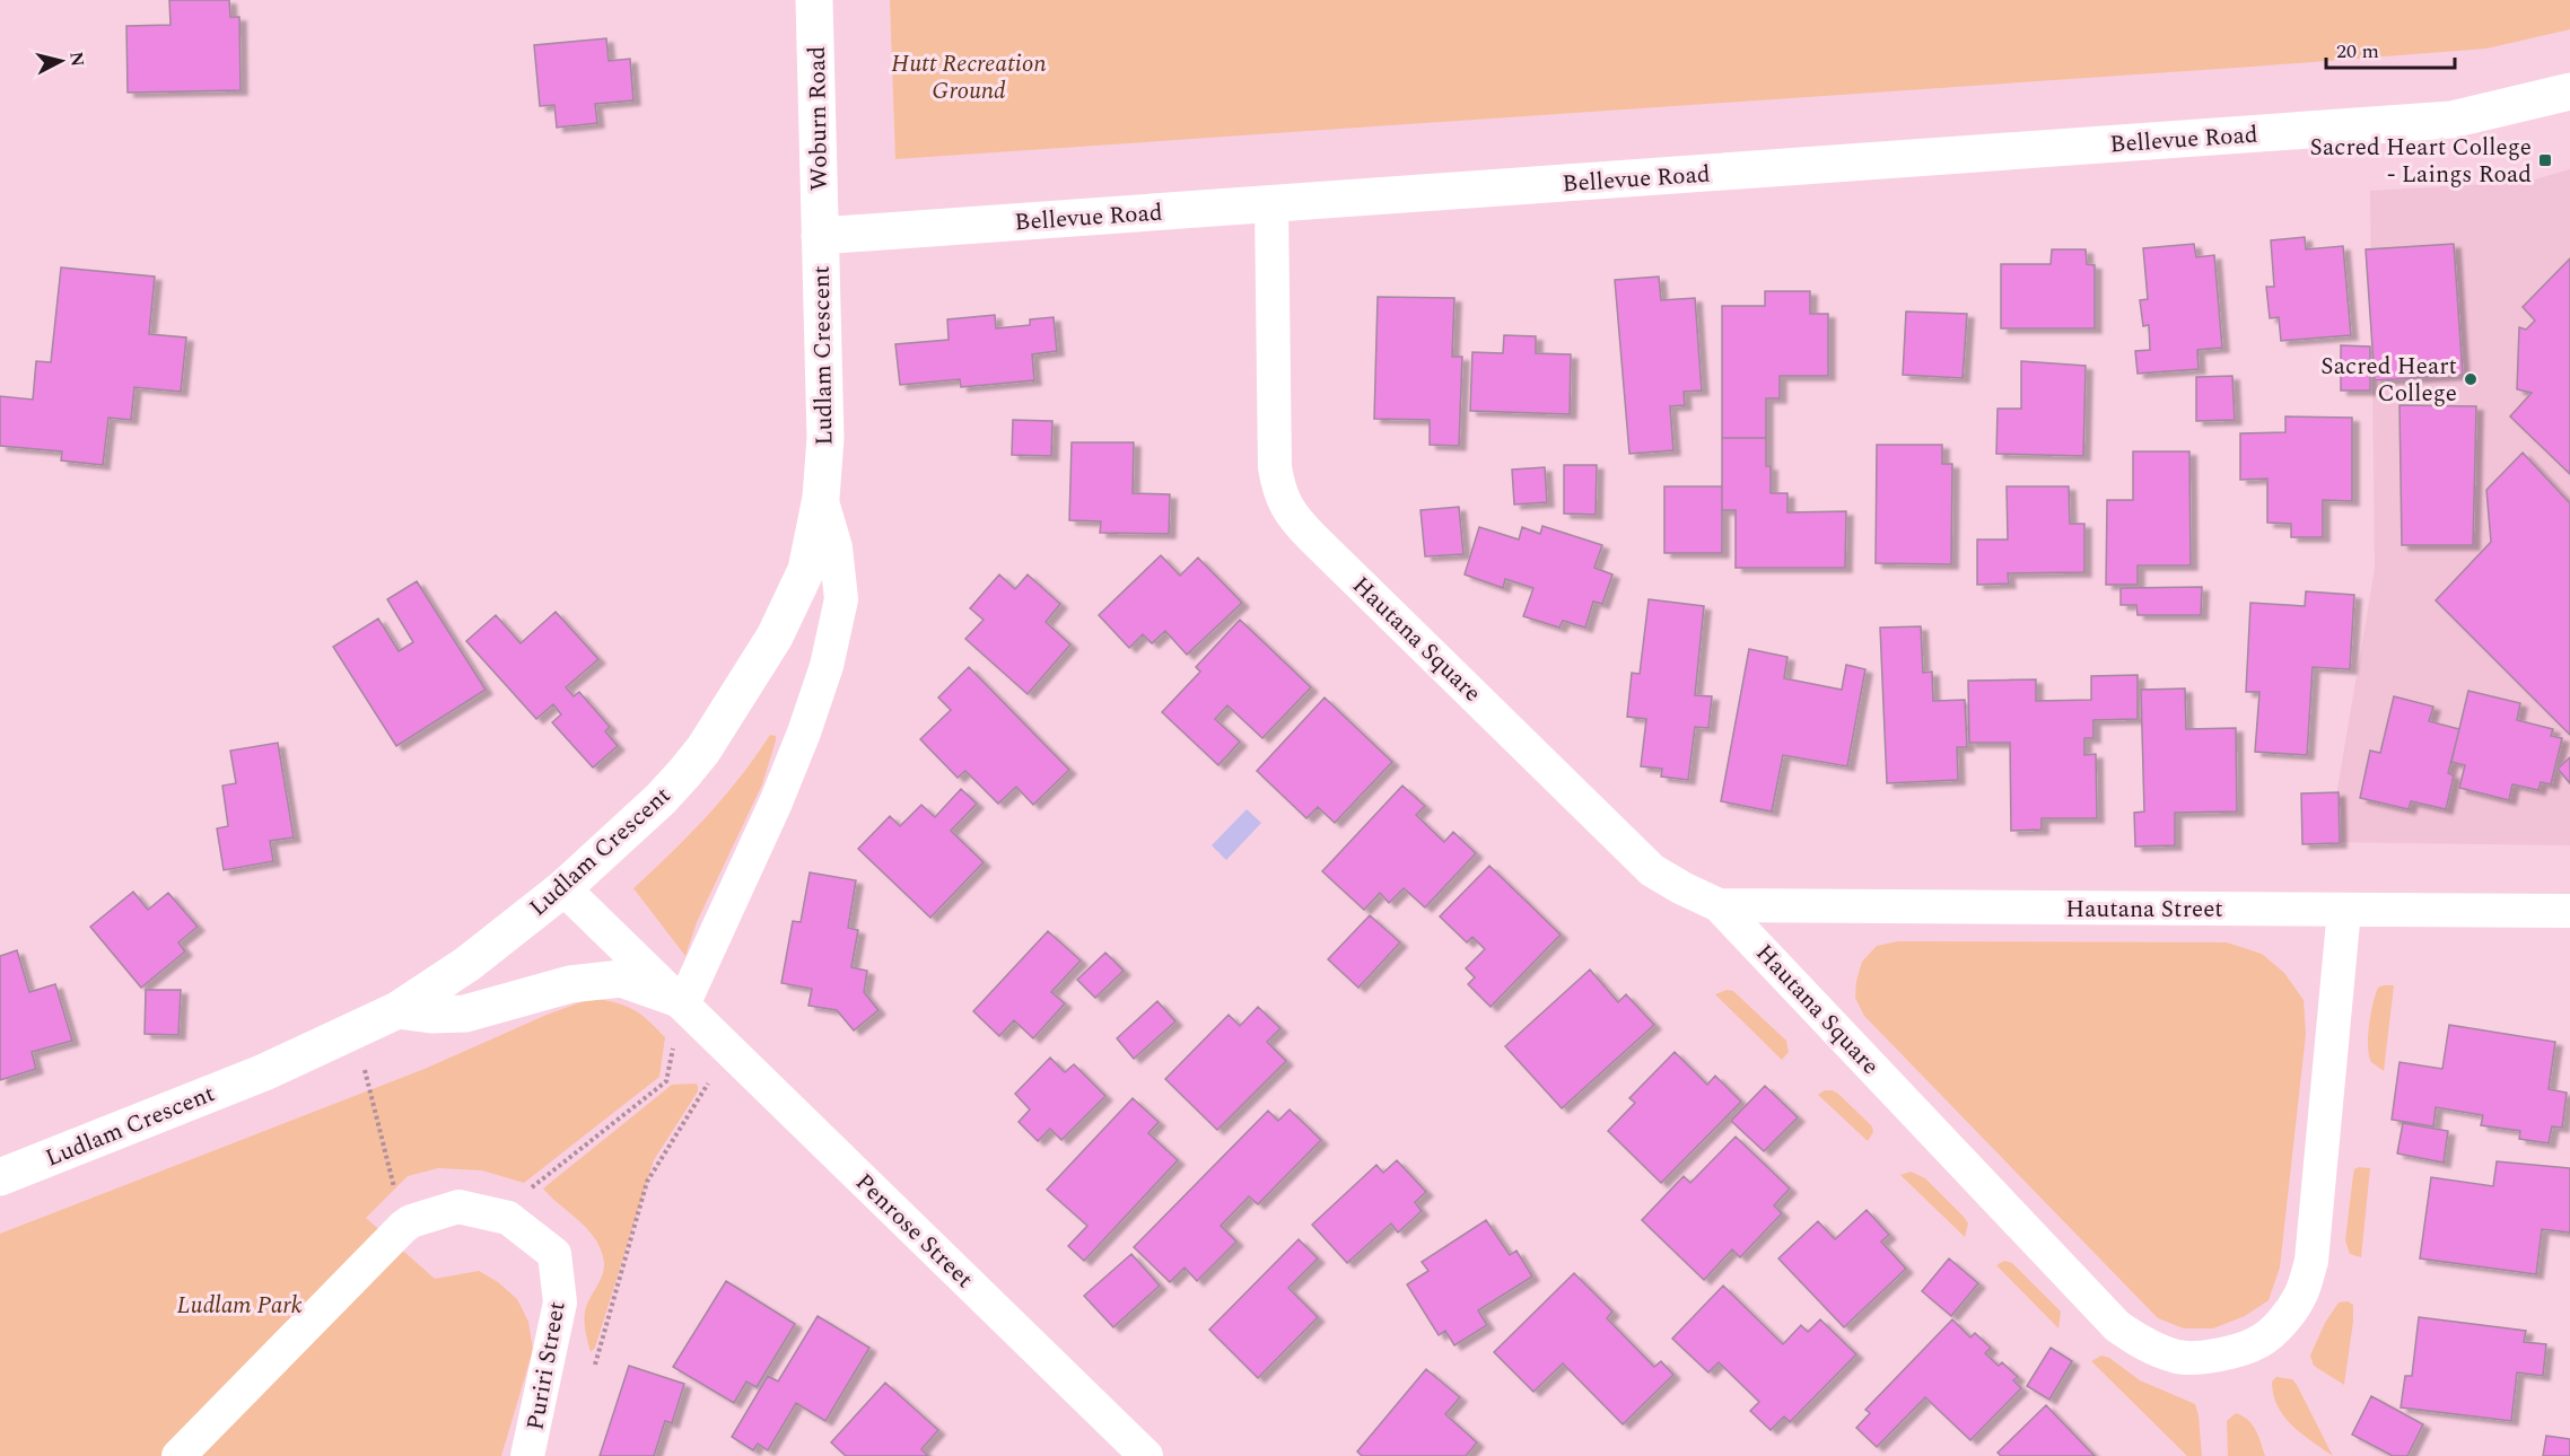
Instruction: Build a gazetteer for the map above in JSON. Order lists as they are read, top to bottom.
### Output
{
  "streets": {
    "main road": ["Woburn Road", "Bellevue Road", "Ludlam Crescent"],
    "street": [
      "Hautana Square",
      "Hautana Street",
      "Penrose Street",
      "Puriri Street"
    ]
  },
  "crossings": [
    ["Woburn Road", "Bellevue Road"],
    ["Woburn Road", "Ludlam Crescent"],
    ["Bellevue Road", "Ludlam Crescent"],
    ["Bellevue Road", "Hautana Square"],
    ["Ludlam Crescent", "Penrose Street"],
    ["Hautana Square", "Hautana Street"]
  ],
  "parks": ["Hutt Recreation Ground", "Ludlam Park"],
  "places": {
    "transit": ["Sacred Heart College - Laings Road"],
    "other": ["Sacred Heart College"]
  },
  "scale_bar": "20 m",
  "north": "right"
}
